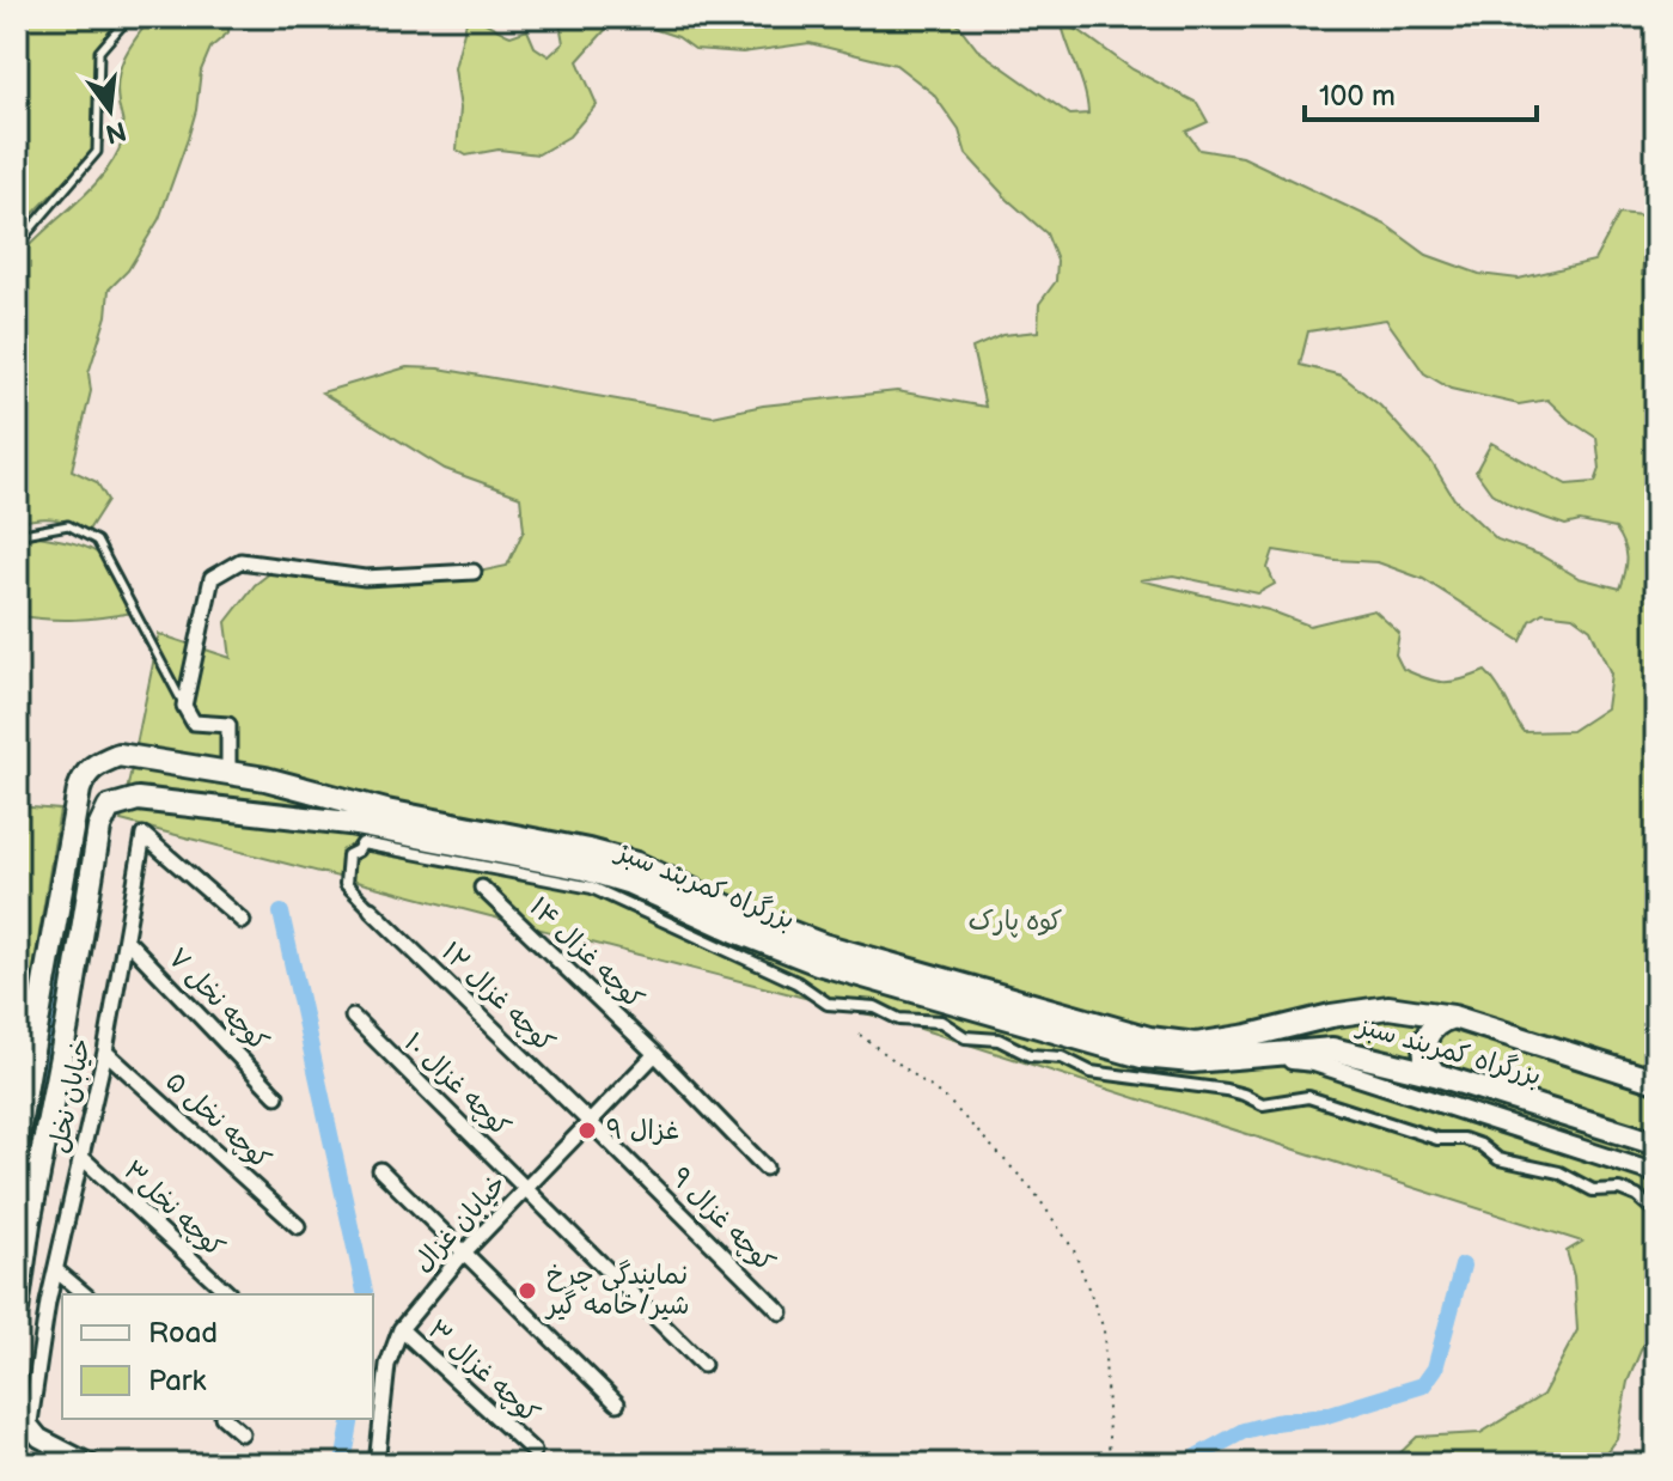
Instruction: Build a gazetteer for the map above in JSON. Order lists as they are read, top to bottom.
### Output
{
  "streets": {
    "highway": ["بزرگراه کمربند سبز"],
    "street": [
      "کوچه غزال ۱۴",
      "کوچه غزال ۱۲",
      "کوچه نخل ۷",
      "کوچه غزال ۱۰",
      "خیابان نخل",
      "کوچه نخل ۵",
      "کوچه نخل۳",
      "کوچه غزال ۹",
      "خیابان غزال",
      "کوچه غزال ۳"
    ]
  },
  "crossings": [
    ["کوچه غزال ۱۴", "خیابان غزال"],
    ["کوچه غزال ۱۲", "کوچه غزال ۹"],
    ["کوچه غزال ۱۲", "خیابان غزال"],
    ["کوچه نخل ۷", "خیابان نخل"],
    ["کوچه غزال ۱۰", "خیابان غزال"],
    ["خیابان نخل", "کوچه نخل ۵"],
    ["خیابان نخل", "کوچه نخل۳"],
    ["کوچه غزال ۹", "خیابان غزال"],
    ["خیابان غزال", "کوچه غزال ۳"]
  ],
  "parks": ["کوه پارک"],
  "places": ["غزال ۹", "نمایندگی چرخ شیر/خامه گیر"],
  "legend": ["Road", "Park"],
  "scale_bar": "100 m",
  "north": "bottom"
}
